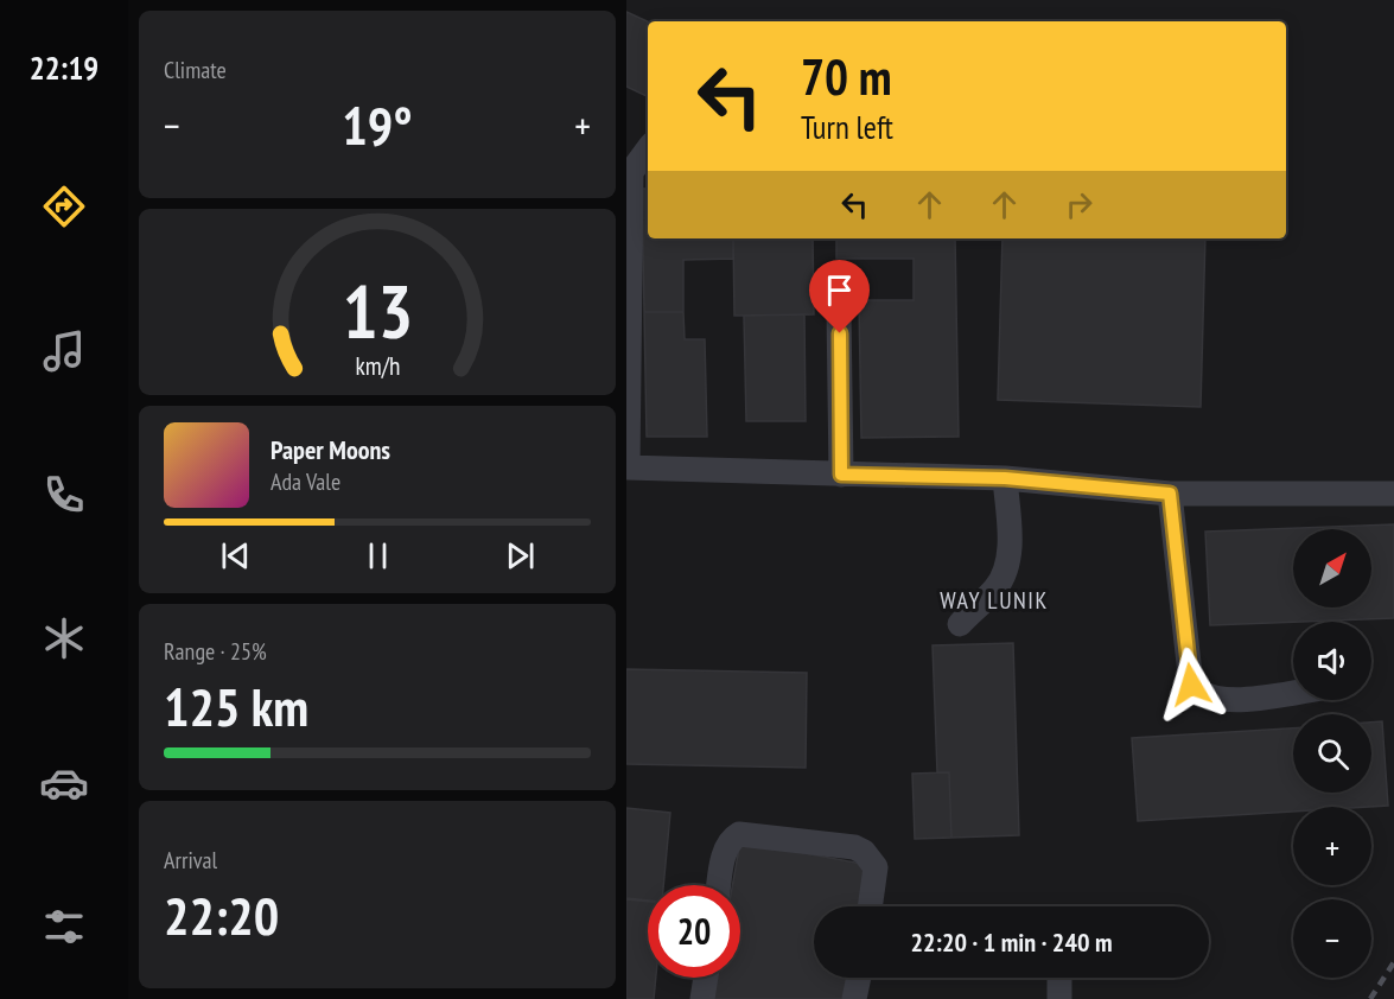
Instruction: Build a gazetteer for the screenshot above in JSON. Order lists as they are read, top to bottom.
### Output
{
  "districts": ["WAY LUNIK"],
  "north": "top right",
  "page": {
    "tabs": "22:19",
    "tile": [
      "Climate",
      ["Range · 25%", "125 km"],
      ["Arrival", "22:20"]
    ],
    "turn": ["70 m", "Turn left"],
    "heat": ["−", "19°", "+"],
    "song": ["Paper Moons", "Ada Vale"],
    "map_buttons": ["+", "−"],
    "limit": "20",
    "trip": "22:20 · 1 min · 240 m",
    "gauge": ["13", "km/h"]
  }
}
